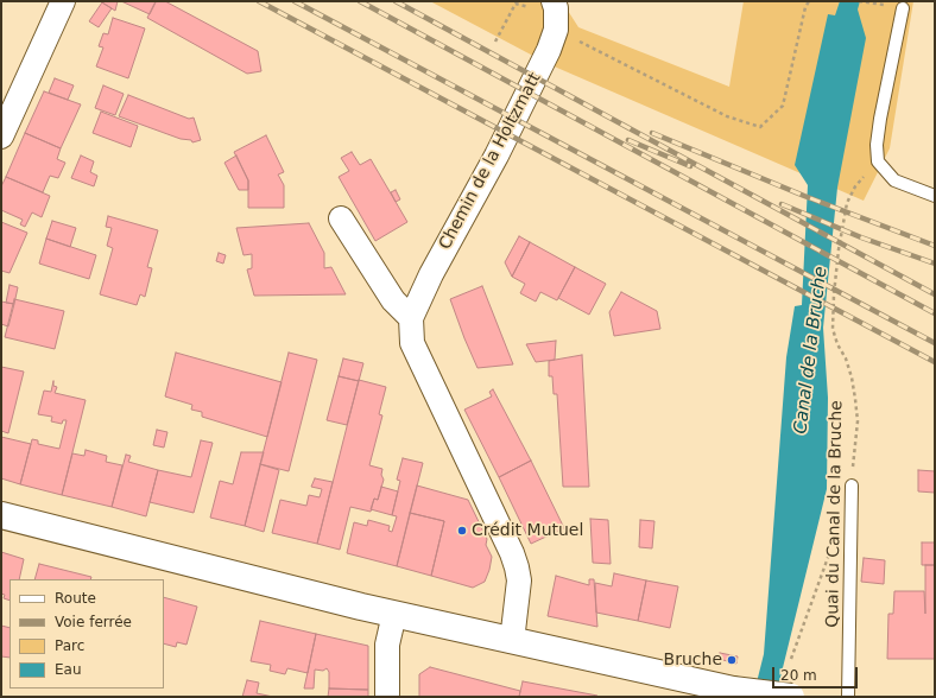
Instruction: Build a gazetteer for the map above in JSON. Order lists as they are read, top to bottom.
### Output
{
  "streets": {
    "street": ["Chemin de la Holtzmatt"],
    "lane": ["Quai du Canal de la Bruche"]
  },
  "water": ["Canal de la Bruche"],
  "places": ["Crédit Mutuel", "Bruche"],
  "legend": [
    "Route",
    "Voie ferrée",
    "Parc",
    "Eau"
  ],
  "scale_bar": "20 m"
}
